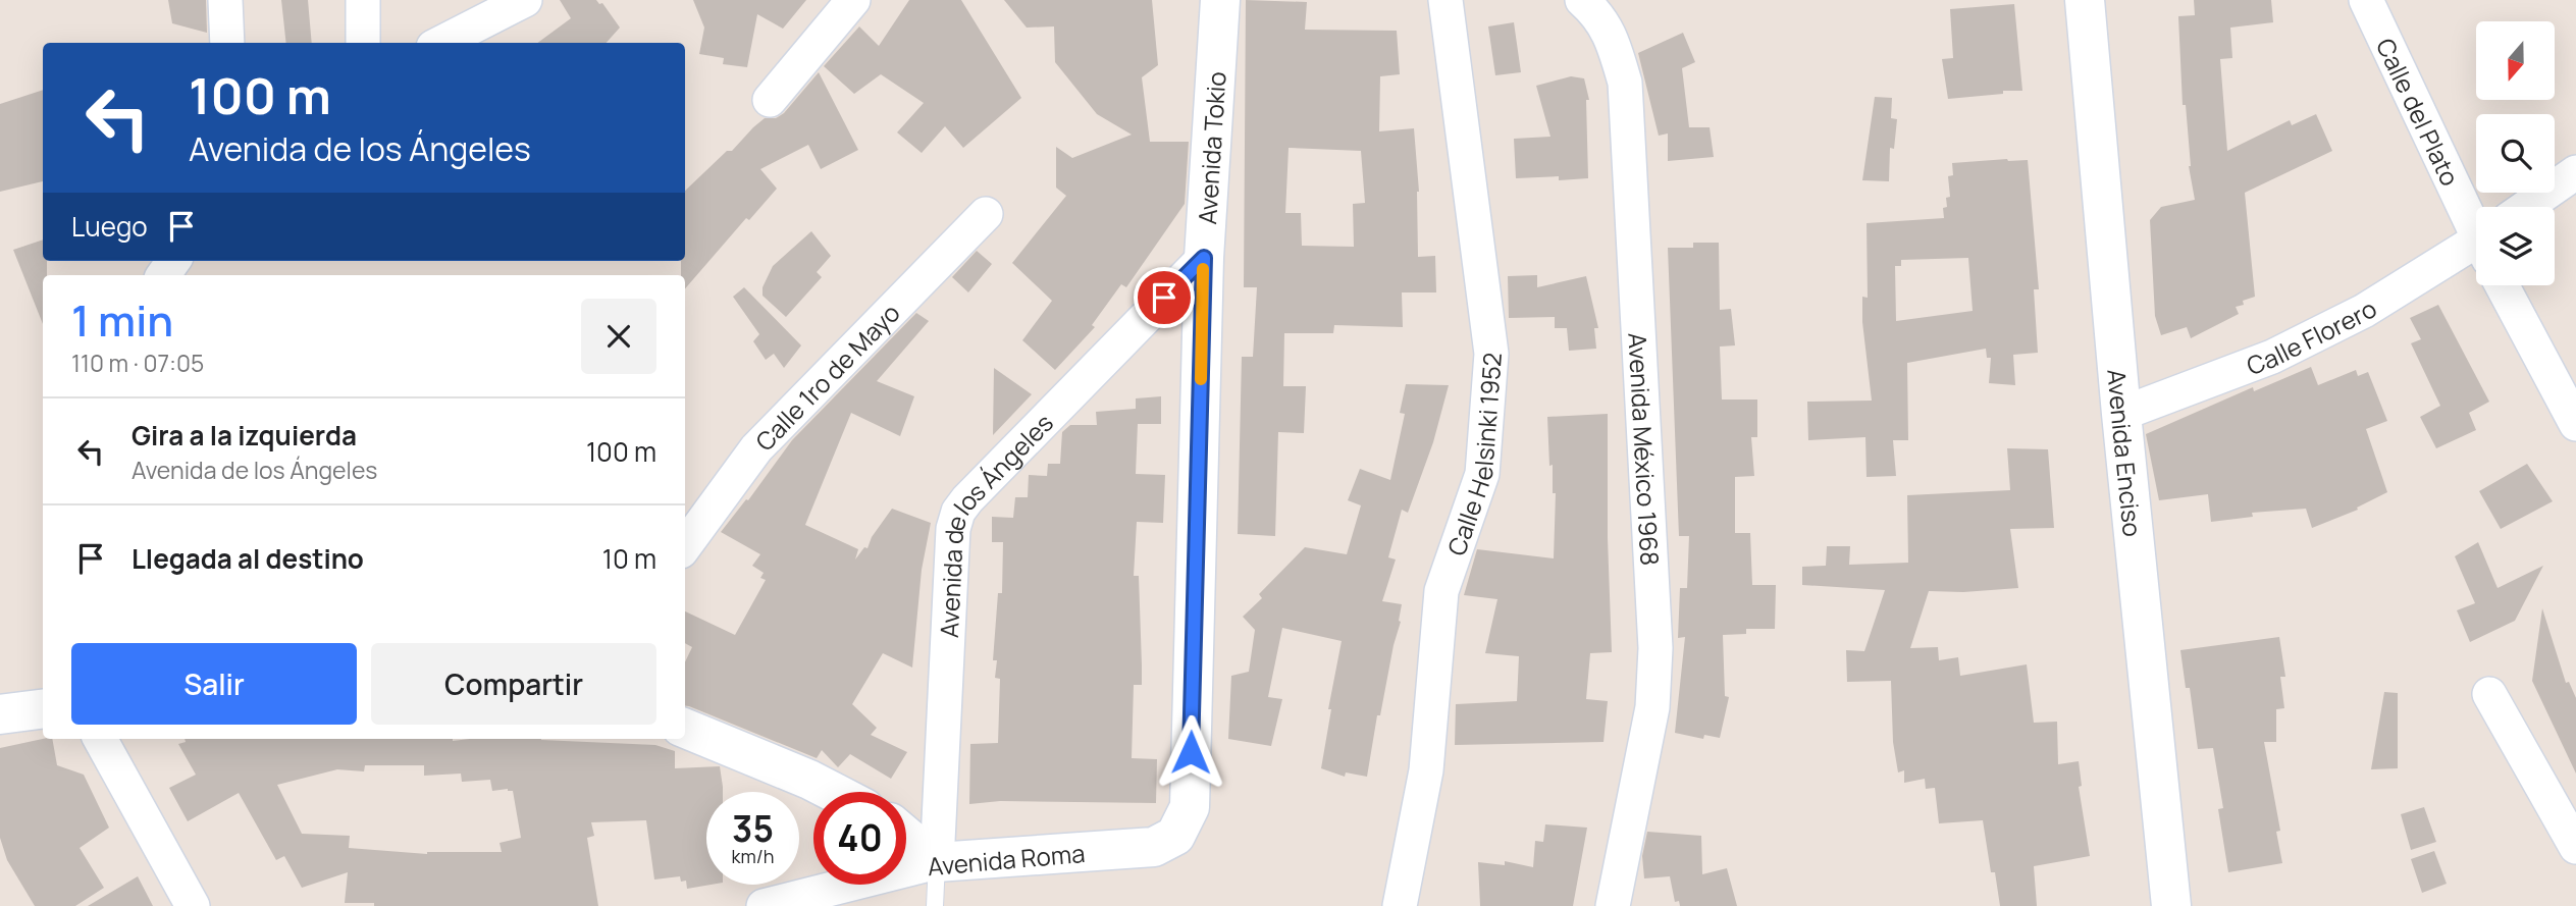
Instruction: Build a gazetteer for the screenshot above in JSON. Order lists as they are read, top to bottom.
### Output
{
  "streets": {
    "street": [
      "Calle del Plato",
      "Avenida Tokio",
      "Calle Florero",
      "Calle 1ro de Mayo",
      "Avenida México 1968",
      "Calle Helsinki 1952",
      "Avenida Enciso",
      "Avenida de los Ángeles",
      "Avenida Roma"
    ]
  },
  "crossings": [
    ["Avenida Tokio", "Avenida de los Ángeles"],
    ["Avenida Tokio", "Avenida Roma"],
    ["Calle Florero", "Avenida Enciso"],
    ["Avenida de los Ángeles", "Avenida Roma"]
  ],
  "north": "bottom",
  "page": {
    "turn": ["100 m", "Avenida de los Ángeles"],
    "then": "Luego",
    "heading": ["1 min", "110 m · 07:05"],
    "list": [
      {
        "name": "Gira a la izquierda",
        "note": "Avenida de los Ángeles",
        "value": "100 m"
      },
      {
        "name": "Llegada al destino",
        "value": "10 m"
      }
    ],
    "buttons": ["Salir", "Compartir"],
    "speed": "35 km/h",
    "limit": "40"
  }
}
